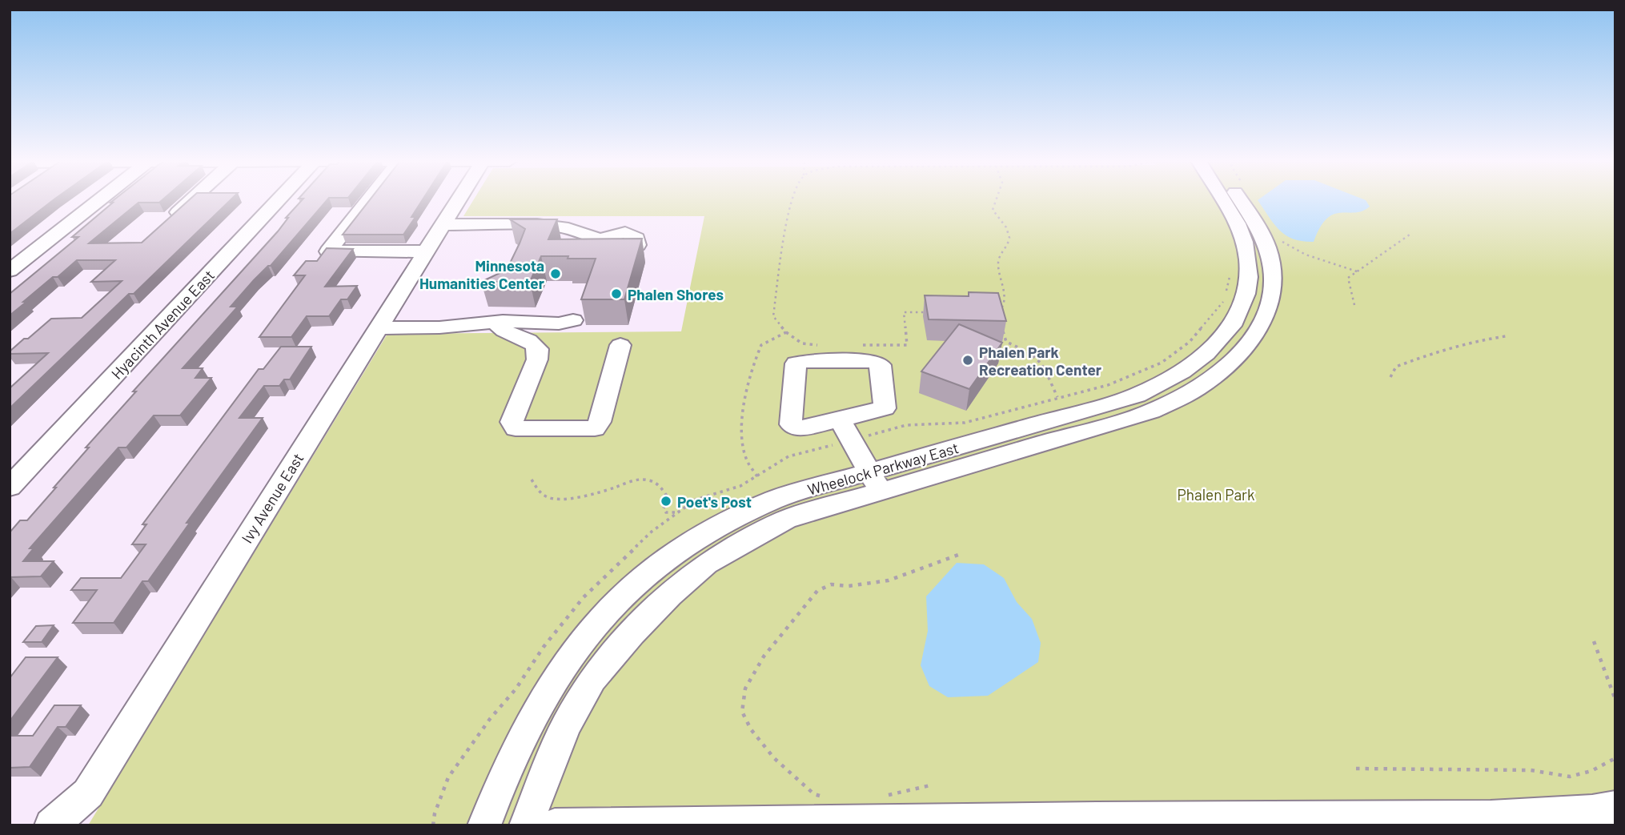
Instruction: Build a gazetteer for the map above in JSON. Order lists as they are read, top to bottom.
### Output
{
  "streets": {
    "street": ["Hyacinth Avenue East", "Wheelock Parkway East", "Ivy Avenue East"]
  },
  "parks": ["Phalen Park"],
  "places": [
    "Minnesota Humanities Center",
    "Phalen Shores",
    "Phalen Park Recreation Center",
    "Poet's Post"
  ]
}
